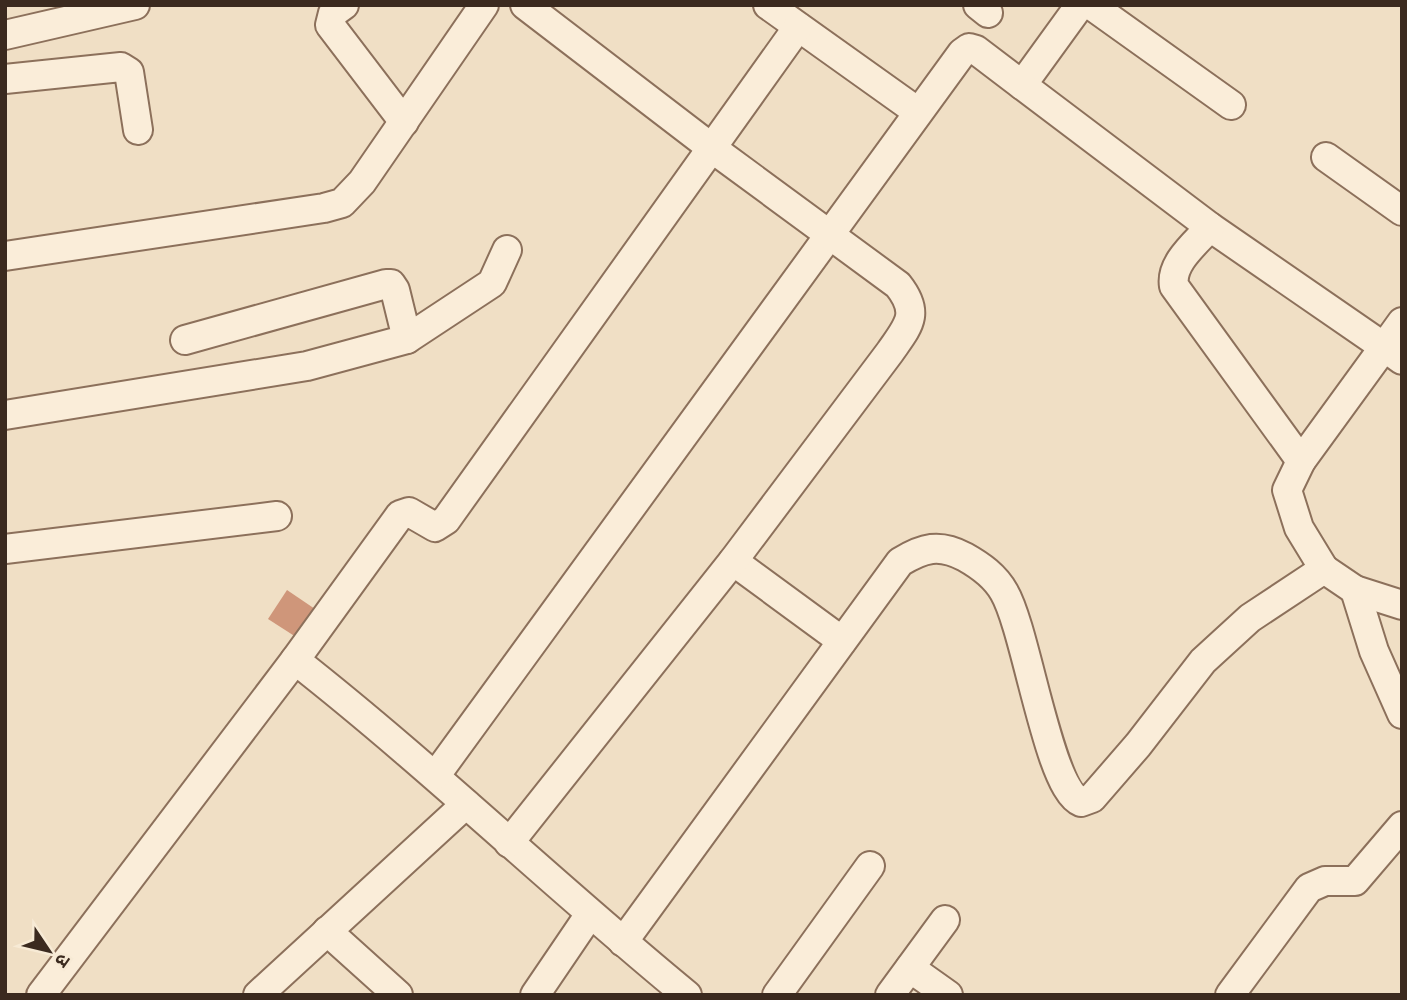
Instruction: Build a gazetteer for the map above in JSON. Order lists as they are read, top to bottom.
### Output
{
  "north": "bottom right"
}
